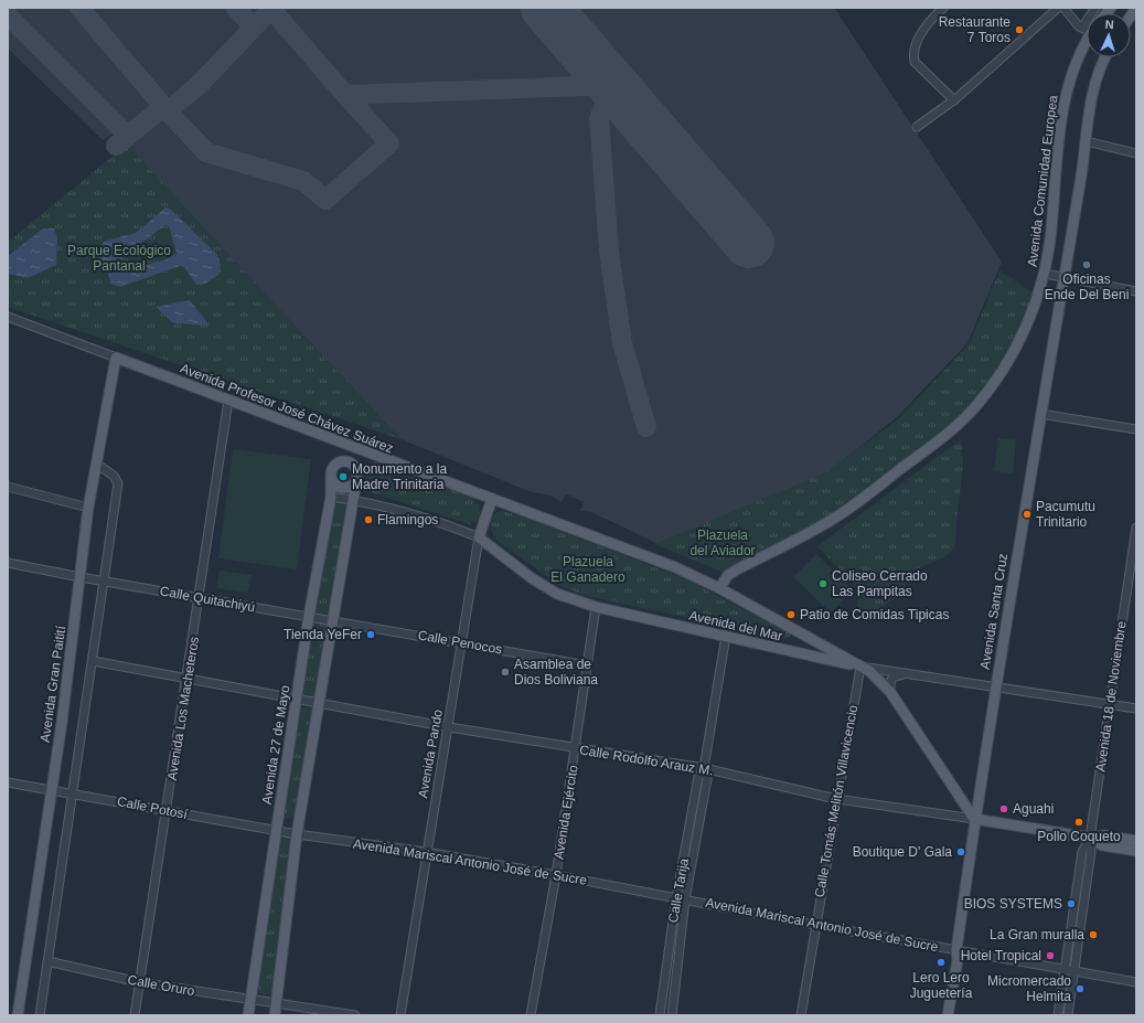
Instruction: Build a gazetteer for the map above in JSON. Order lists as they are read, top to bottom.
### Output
{
  "streets": {
    "main road": [
      "Avenida Comunidad Europea",
      "Avenida Profesor José Chávez Suárez",
      "Avenida Santa Cruz",
      "Avenida del Mar",
      "Avenida Gran Paitití",
      "Avenida 27 de Mayo",
      "Avenida Pando"
    ],
    "street": [
      "Calle Quitachiyú",
      "Calle Penocos",
      "Avenida 18 de Noviembre",
      "Avenida Los Macheteros",
      "Calle Rodolfo Arauz M.",
      "Calle Tomás Melitón Villavicencio",
      "Calle Potosí",
      "Avenida Ejército",
      "Avenida Mariscal Antonio José de Sucre",
      "Calle Tarija",
      "Calle Oruro"
    ]
  },
  "crossings": [
    ["Avenida Comunidad Europea", "Avenida Profesor José Chávez Suárez"],
    ["Avenida Profesor José Chávez Suárez", "Avenida Santa Cruz"],
    ["Avenida Profesor José Chávez Suárez", "Avenida del Mar"],
    ["Avenida Profesor José Chávez Suárez", "Avenida Gran Paitití"],
    ["Avenida Profesor José Chávez Suárez", "Avenida Los Macheteros"],
    ["Avenida Profesor José Chávez Suárez", "Avenida Pando"],
    ["Avenida Profesor José Chávez Suárez", "Calle Rodolfo Arauz M."],
    ["Avenida Profesor José Chávez Suárez", "Calle Tomás Melitón Villavicencio"],
    ["Calle Quitachiyú", "Calle Penocos"],
    ["Calle Quitachiyú", "Avenida Gran Paitití"],
    ["Calle Quitachiyú", "Avenida Los Macheteros"],
    ["Calle Quitachiyú", "Avenida 27 de Mayo"],
    ["Avenida Santa Cruz", "Avenida del Mar"],
    ["Avenida Santa Cruz", "Calle Rodolfo Arauz M."],
    ["Avenida Santa Cruz", "Avenida Mariscal Antonio José de Sucre"],
    ["Avenida del Mar", "Avenida 18 de Noviembre"],
    ["Avenida del Mar", "Avenida 27 de Mayo"],
    ["Avenida del Mar", "Avenida Pando"],
    ["Avenida del Mar", "Calle Tomás Melitón Villavicencio"],
    ["Avenida del Mar", "Avenida Ejército"],
    ["Avenida del Mar", "Calle Tarija"],
    ["Calle Penocos", "Avenida Pando"],
    ["Calle Penocos", "Avenida Ejército"],
    ["Avenida Gran Paitití", "Calle Potosí"],
    ["Avenida 18 de Noviembre", "Avenida Mariscal Antonio José de Sucre"],
    ["Avenida Los Macheteros", "Calle Rodolfo Arauz M."],
    ["Avenida Los Macheteros", "Calle Potosí"],
    ["Avenida Los Macheteros", "Calle Oruro"],
    ["Avenida 27 de Mayo", "Calle Rodolfo Arauz M."],
    ["Avenida 27 de Mayo", "Calle Potosí"],
    ["Avenida 27 de Mayo", "Calle Oruro"],
    ["Avenida Pando", "Calle Rodolfo Arauz M."],
    ["Avenida Pando", "Avenida Mariscal Antonio José de Sucre"],
    ["Calle Rodolfo Arauz M.", "Calle Tomás Melitón Villavicencio"],
    ["Calle Rodolfo Arauz M.", "Avenida Ejército"],
    ["Calle Rodolfo Arauz M.", "Calle Tarija"],
    ["Calle Tomás Melitón Villavicencio", "Avenida Mariscal Antonio José de Sucre"],
    ["Calle Potosí", "Avenida Mariscal Antonio José de Sucre"],
    ["Avenida Ejército", "Avenida Mariscal Antonio José de Sucre"],
    ["Avenida Mariscal Antonio José de Sucre", "Calle Tarija"]
  ],
  "parks": ["Parque Ecológico Pantanal", "Plazuela del Aviador", "Plazuela El Ganadero"],
  "places": [
    "Restaurante 7 Toros",
    "Oficinas Ende Del Beni",
    "Monumento a la Madre Trinitaria",
    "Pacumutu Trinitario",
    "Flamingos",
    "Coliseo Cerrado Las Pampitas",
    "Patio de Comidas Tipicas",
    "Tienda YeFer",
    "Asamblea de Dios Boliviana",
    "Aguahi",
    "Pollo Coqueto",
    "Boutique D' Gala",
    "BIOS SYSTEMS",
    "La Gran muralla",
    "Hotel Tropical",
    "Lero Lero Juguetería",
    "Micromercado Helmita"
  ],
  "north": "top"
}
